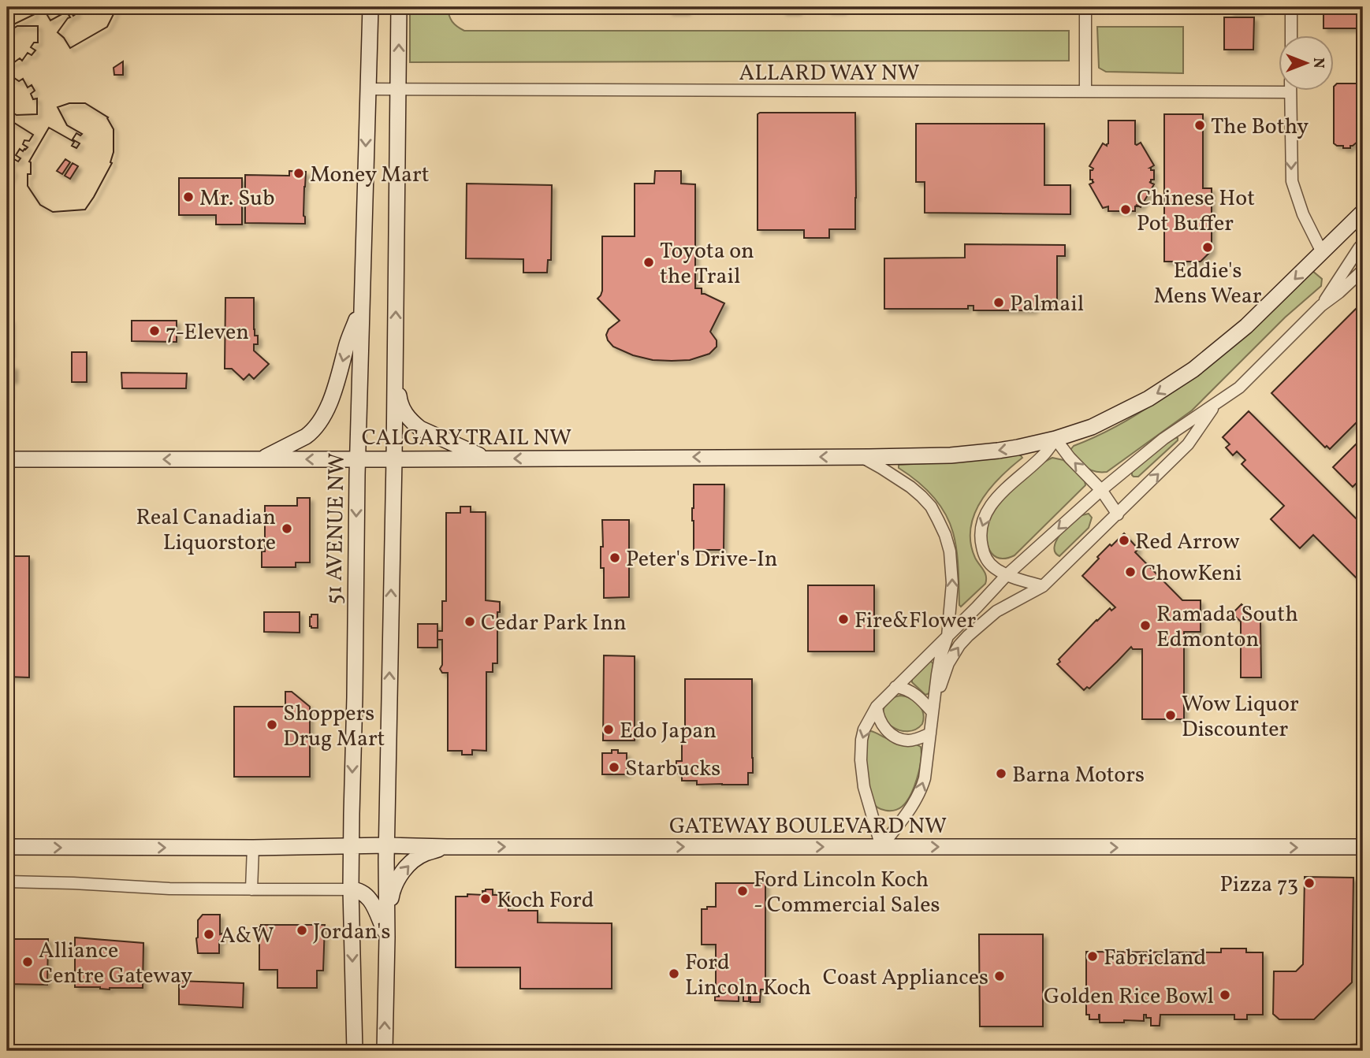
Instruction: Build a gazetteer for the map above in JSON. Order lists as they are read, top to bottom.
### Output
{
  "streets": {
    "main road": ["CALGARY TRAIL NW", "51 AVENUE NW", "GATEWAY BOULEVARD NW"],
    "street": ["ALLARD WAY NW"]
  },
  "crossings": [
    ["ALLARD WAY NW", "51 AVENUE NW"],
    ["CALGARY TRAIL NW", "51 AVENUE NW"],
    ["CALGARY TRAIL NW", "GATEWAY BOULEVARD NW"],
    ["51 AVENUE NW", "GATEWAY BOULEVARD NW"]
  ],
  "one_way": ["GATEWAY BOULEVARD NW"],
  "places": [
    "The Bothy",
    "Money Mart",
    "Mr. Sub",
    "Chinese Hot Pot Buffer",
    "Eddie's Mens Wear",
    "Toyota on the Trail",
    "Palmail",
    "7-Eleven",
    "Real Canadian Liquorstore",
    "Red Arrow",
    "Peter's Drive-In",
    "ChowKeni",
    "Fire&Flower",
    "Cedar Park Inn",
    "Ramada South Edmonton",
    "Wow Liquor Discounter",
    "Shoppers Drug Mart",
    "Edo Japan",
    "Starbucks",
    "Barna Motors",
    "Pizza 73",
    "Ford Lincoln Koch - Commercial Sales",
    "Koch Ford",
    "Jordan's",
    "A&W",
    "Fabricland",
    "Alliance Centre Gateway",
    "Ford Lincoln Koch",
    "Coast Appliances",
    "Golden Rice Bowl"
  ],
  "north": "right"
}
